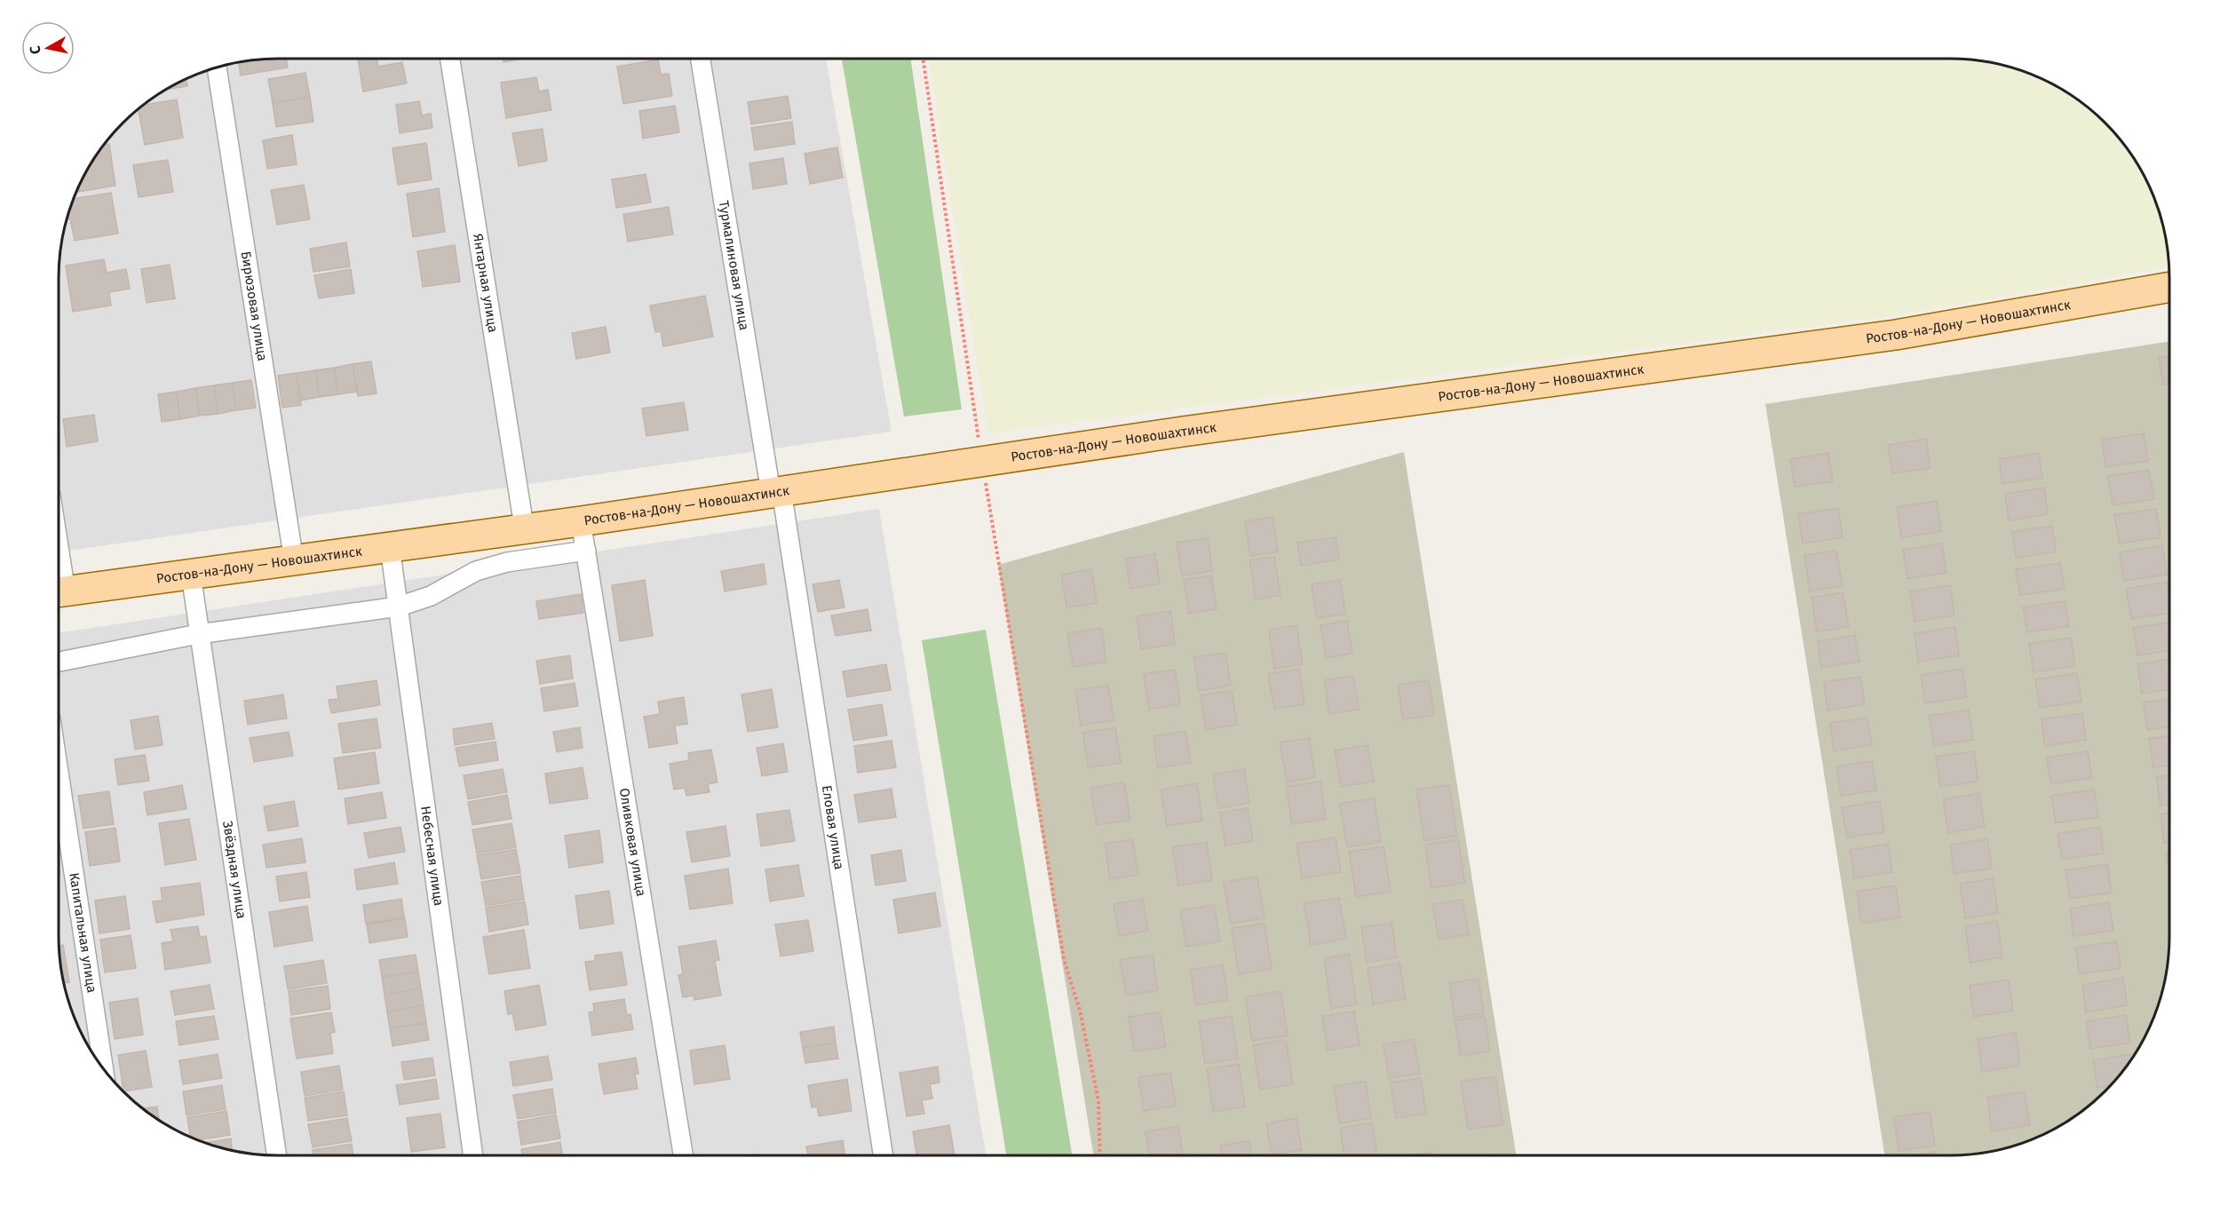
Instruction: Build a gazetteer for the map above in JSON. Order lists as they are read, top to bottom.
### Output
{
  "streets": {
    "main road": ["Ростов-на-Дону — Новошахтинск"],
    "street": [
      "Турмалиновая улица",
      "Янтарная улица",
      "Бирюзовая улица",
      "Еловая улица",
      "Оливковая улица",
      "Небесная улица",
      "Звёздная улица",
      "Капитальная улица"
    ]
  },
  "crossings": [
    ["Турмалиновая улица", "Ростов-на-Дону — Новошахтинск"],
    ["Турмалиновая улица", "Еловая улица"],
    ["Янтарная улица", "Ростов-на-Дону — Новошахтинск"],
    ["Бирюзовая улица", "Ростов-на-Дону — Новошахтинск"],
    ["Ростов-на-Дону — Новошахтинск", "Еловая улица"],
    ["Ростов-на-Дону — Новошахтинск", "Оливковая улица"],
    ["Ростов-на-Дону — Новошахтинск", "Небесная улица"],
    ["Ростов-на-Дону — Новошахтинск", "Звёздная улица"]
  ],
  "north": "left"
}
